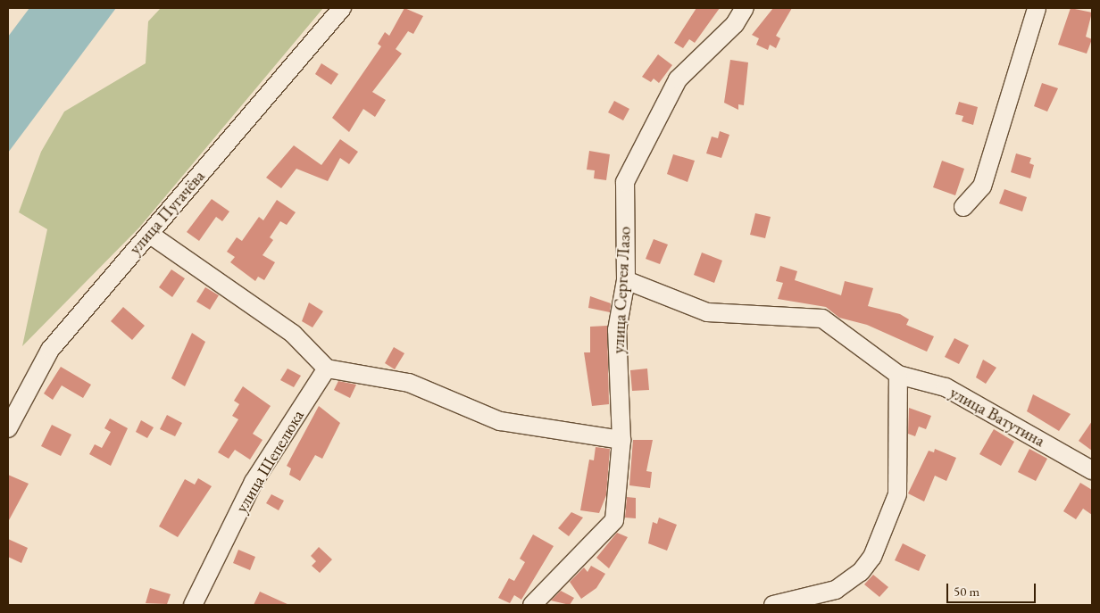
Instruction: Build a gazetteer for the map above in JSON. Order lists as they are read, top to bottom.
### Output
{
  "streets": {
    "street": [
      "улица Пугачёва",
      "улица Сергея Лазо",
      "улица Ватутина",
      "улица Шепелюка"
    ]
  },
  "crossings": [
    ["улица Сергея Лазо", "улица Ватутина"]
  ],
  "scale_bar": "50 m"
}
